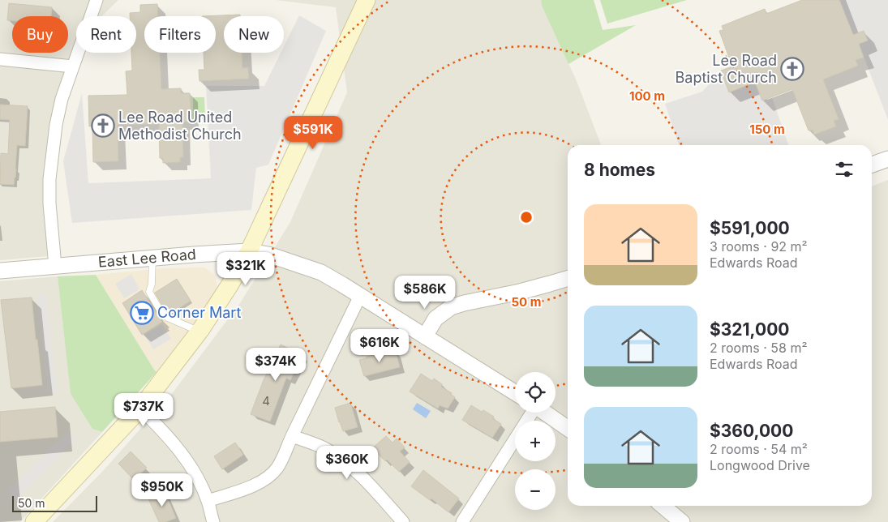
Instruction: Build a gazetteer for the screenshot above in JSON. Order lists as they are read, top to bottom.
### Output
{
  "streets": {
    "street": ["East Lee Road"]
  },
  "places": {
    "church": ["Lee Road Baptist Church", "Lee Road United Methodist Church"],
    "supermarket": ["Corner Mart"]
  },
  "house_numbers": ["4"],
  "scale_bar": "50 m",
  "page": {
    "chip": [
      "Buy",
      "Rent",
      "Filters",
      "New"
    ],
    "price": [
      "$591K",
      "$321K",
      "$586K",
      "$616K",
      "$374K",
      "$737K",
      "$360K",
      "$950K"
    ],
    "heading": "8 homes",
    "list": [
      {
        "name": "$591,000",
        "note": "3 rooms · 92 m² · Edwards Road"
      },
      {
        "name": "$321,000",
        "note": "2 rooms · 58 m² · Edwards Road"
      },
      {
        "name": "$360,000",
        "note": "2 rooms · 54 m² · Longwood Drive"
      }
    ],
    "map_buttons": ["+", "−"],
    "scale": "50 m"
  },
  "rings": ["100 m", "150 m", "50 m"]
}
